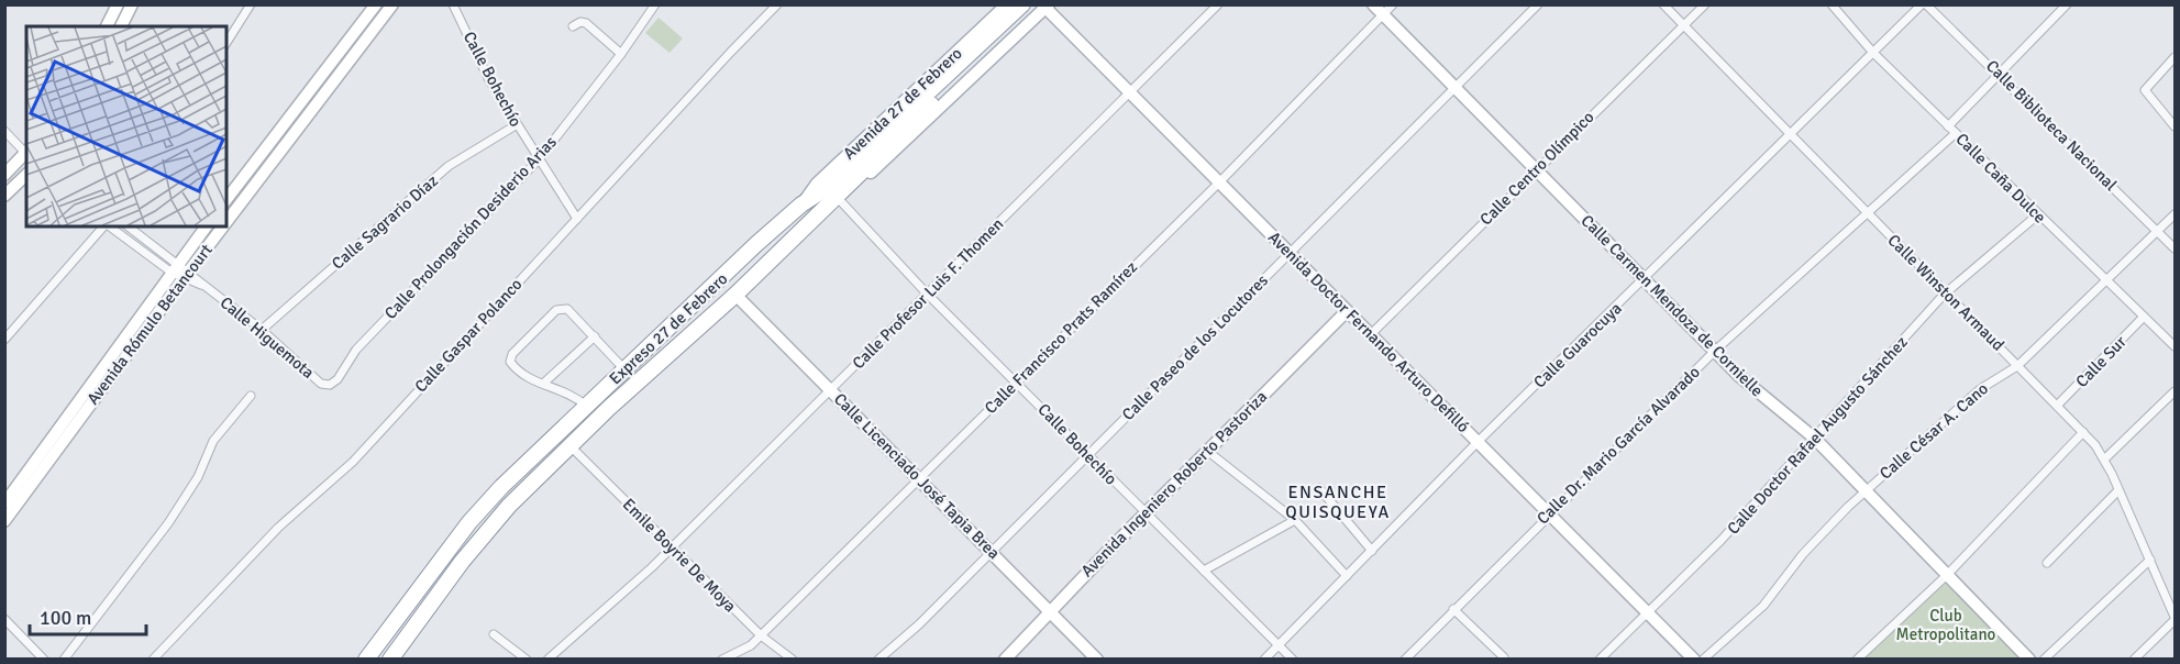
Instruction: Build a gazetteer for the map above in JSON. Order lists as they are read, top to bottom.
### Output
{
  "streets": {
    "highway": ["Expreso 27 de Febrero"],
    "street": [
      "Calle Bohechío",
      "Avenida 27 de Febrero",
      "Calle Biblioteca Nacional",
      "Calle Centro Olímpico",
      "Calle Caña Dulce",
      "Calle Sagrario Díaz",
      "Calle Prolongación Desiderio Arias",
      "Calle Winston Armaud",
      "Calle Profesor Luis F. Thomen",
      "Calle Carmen Mendoza de Cornielle",
      "Avenida Rómulo Betancourt",
      "Avenida Doctor Fernando Arturo Defilló",
      "Calle Gaspar Polanco",
      "Calle Higuemota",
      "Calle Francisco Prats Ramírez",
      "Calle Guarocuya",
      "Calle Paseo de los Locutores",
      "Calle Sur",
      "Calle César A. Cano",
      "Calle Doctor Rafael Augusto Sánchez",
      "Calle Dr. Mario García Alvarado",
      "Calle Licenciado José Tapia Brea",
      "Avenida Ingeniero Roberto Pastoriza",
      "Emile Boyrie De Moya"
    ]
  },
  "crossings": [
    ["Calle Bohechío", "Avenida 27 de Febrero"],
    ["Calle Bohechío", "Calle Sagrario Díaz"],
    ["Calle Bohechío", "Calle Prolongación Desiderio Arias"],
    ["Calle Bohechío", "Calle Profesor Luis F. Thomen"],
    ["Calle Bohechío", "Expreso 27 de Febrero"],
    ["Calle Bohechío", "Calle Gaspar Polanco"],
    ["Calle Bohechío", "Calle Francisco Prats Ramírez"],
    ["Calle Bohechío", "Calle Guarocuya"],
    ["Calle Bohechío", "Calle Paseo de los Locutores"],
    ["Calle Bohechío", "Avenida Ingeniero Roberto Pastoriza"],
    ["Avenida 27 de Febrero", "Expreso 27 de Febrero"],
    ["Avenida 27 de Febrero", "Avenida Doctor Fernando Arturo Defilló"],
    ["Calle Biblioteca Nacional", "Calle Guarocuya"],
    ["Calle Biblioteca Nacional", "Calle César A. Cano"],
    ["Calle Centro Olímpico", "Calle Winston Armaud"],
    ["Calle Centro Olímpico", "Calle Carmen Mendoza de Cornielle"],
    ["Calle Centro Olímpico", "Avenida Doctor Fernando Arturo Defilló"],
    ["Calle Caña Dulce", "Calle Guarocuya"],
    ["Calle Caña Dulce", "Calle Sur"],
    ["Calle Caña Dulce", "Calle César A. Cano"],
    ["Calle Caña Dulce", "Calle Doctor Rafael Augusto Sánchez"],
    ["Calle Caña Dulce", "Calle Dr. Mario García Alvarado"],
    ["Calle Sagrario Díaz", "Calle Higuemota"],
    ["Calle Prolongación Desiderio Arias", "Calle Higuemota"],
    ["Calle Winston Armaud", "Calle Guarocuya"],
    ["Calle Winston Armaud", "Calle Sur"],
    ["Calle Winston Armaud", "Calle César A. Cano"],
    ["Calle Winston Armaud", "Calle Doctor Rafael Augusto Sánchez"],
    ["Calle Winston Armaud", "Calle Dr. Mario García Alvarado"],
    ["Calle Profesor Luis F. Thomen", "Avenida Doctor Fernando Arturo Defilló"],
    ["Calle Profesor Luis F. Thomen", "Calle Licenciado José Tapia Brea"],
    ["Calle Profesor Luis F. Thomen", "Emile Boyrie De Moya"],
    ["Calle Carmen Mendoza de Cornielle", "Calle Francisco Prats Ramírez"],
    ["Calle Carmen Mendoza de Cornielle", "Calle Guarocuya"],
    ["Calle Carmen Mendoza de Cornielle", "Calle Paseo de los Locutores"],
    ["Calle Carmen Mendoza de Cornielle", "Calle César A. Cano"],
    ["Calle Carmen Mendoza de Cornielle", "Calle Doctor Rafael Augusto Sánchez"],
    ["Calle Carmen Mendoza de Cornielle", "Calle Dr. Mario García Alvarado"],
    ["Avenida Rómulo Betancourt", "Calle Higuemota"],
    ["Expreso 27 de Febrero", "Calle Licenciado José Tapia Brea"],
    ["Expreso 27 de Febrero", "Emile Boyrie De Moya"],
    ["Avenida Doctor Fernando Arturo Defilló", "Calle Francisco Prats Ramírez"],
    ["Avenida Doctor Fernando Arturo Defilló", "Calle Guarocuya"],
    ["Avenida Doctor Fernando Arturo Defilló", "Calle Paseo de los Locutores"],
    ["Avenida Doctor Fernando Arturo Defilló", "Calle Doctor Rafael Augusto Sánchez"],
    ["Avenida Doctor Fernando Arturo Defilló", "Calle Dr. Mario García Alvarado"],
    ["Avenida Doctor Fernando Arturo Defilló", "Avenida Ingeniero Roberto Pastoriza"],
    ["Calle Francisco Prats Ramírez", "Calle Licenciado José Tapia Brea"],
    ["Calle Francisco Prats Ramírez", "Emile Boyrie De Moya"],
    ["Calle Paseo de los Locutores", "Calle Licenciado José Tapia Brea"],
    ["Calle Licenciado José Tapia Brea", "Avenida Ingeniero Roberto Pastoriza"]
  ],
  "districts": ["ENSANCHE QUISQUEYA"],
  "parks": ["Club Metropolitano"],
  "scale_bar": "100 m"
}
